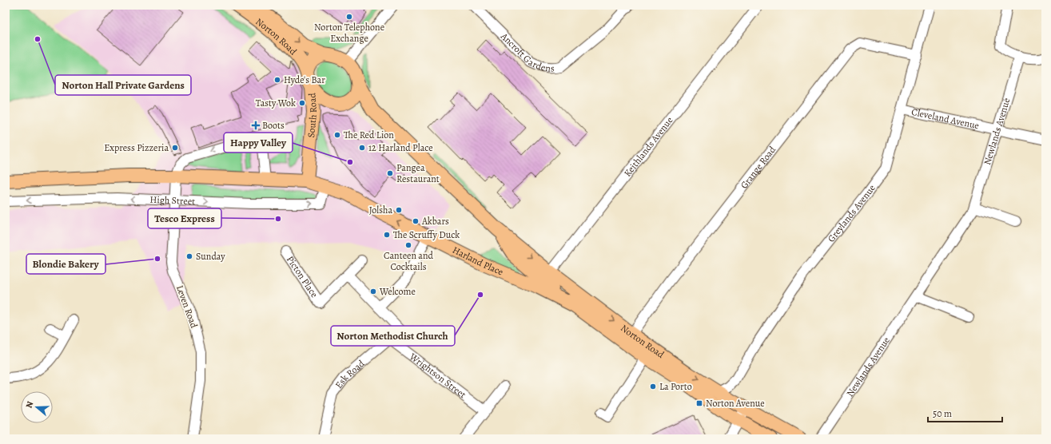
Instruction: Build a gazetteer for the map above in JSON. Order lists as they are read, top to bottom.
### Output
{
  "streets": {
    "main road": ["Norton Road", "South Road", "Harland Place"],
    "street": [
      "Ancroft Gardens",
      "Cleveland Avenue",
      "Newlands Avenue",
      "Keithlands Avenue",
      "Grange Road",
      "High Street",
      "Greylands Avenue",
      "Picton Place",
      "Leven Road",
      "Esk Road",
      "Wrightson Street"
    ]
  },
  "crossings": [
    ["Norton Road", "South Road"],
    ["Norton Road", "Keithlands Avenue"],
    ["Norton Road", "Grange Road"],
    ["Norton Road", "Greylands Avenue"],
    ["Norton Road", "Harland Place"],
    ["Cleveland Avenue", "Newlands Avenue"],
    ["Cleveland Avenue", "Greylands Avenue"],
    ["Keithlands Avenue", "Harland Place"],
    ["Grange Road", "Greylands Avenue"],
    ["High Street", "Harland Place"],
    ["High Street", "Leven Road"],
    ["Esk Road", "Wrightson Street"]
  ],
  "one_way": ["Harland Place"],
  "places": {
    "other": [
      "Norton Telephone Exchange",
      "Norton Hall Private Gardens",
      "Hyde's Bar",
      "Tasty Wok",
      "The Red Lion",
      "Express Pizzeria",
      "12 Harland Place",
      "Happy Valley",
      "Pangea Restaurant",
      "Jolsha",
      "Tesco Express",
      "Akbars",
      "The Scruffy Duck",
      "Canteen and Cocktails",
      "Sunday",
      "Blondie Bakery",
      "Welcome",
      "Norton Methodist Church",
      "La Porto"
    ],
    "health": ["Boots"],
    "transit": ["Norton Avenue"]
  },
  "scale_bar": "50 m",
  "north": "left"
}
